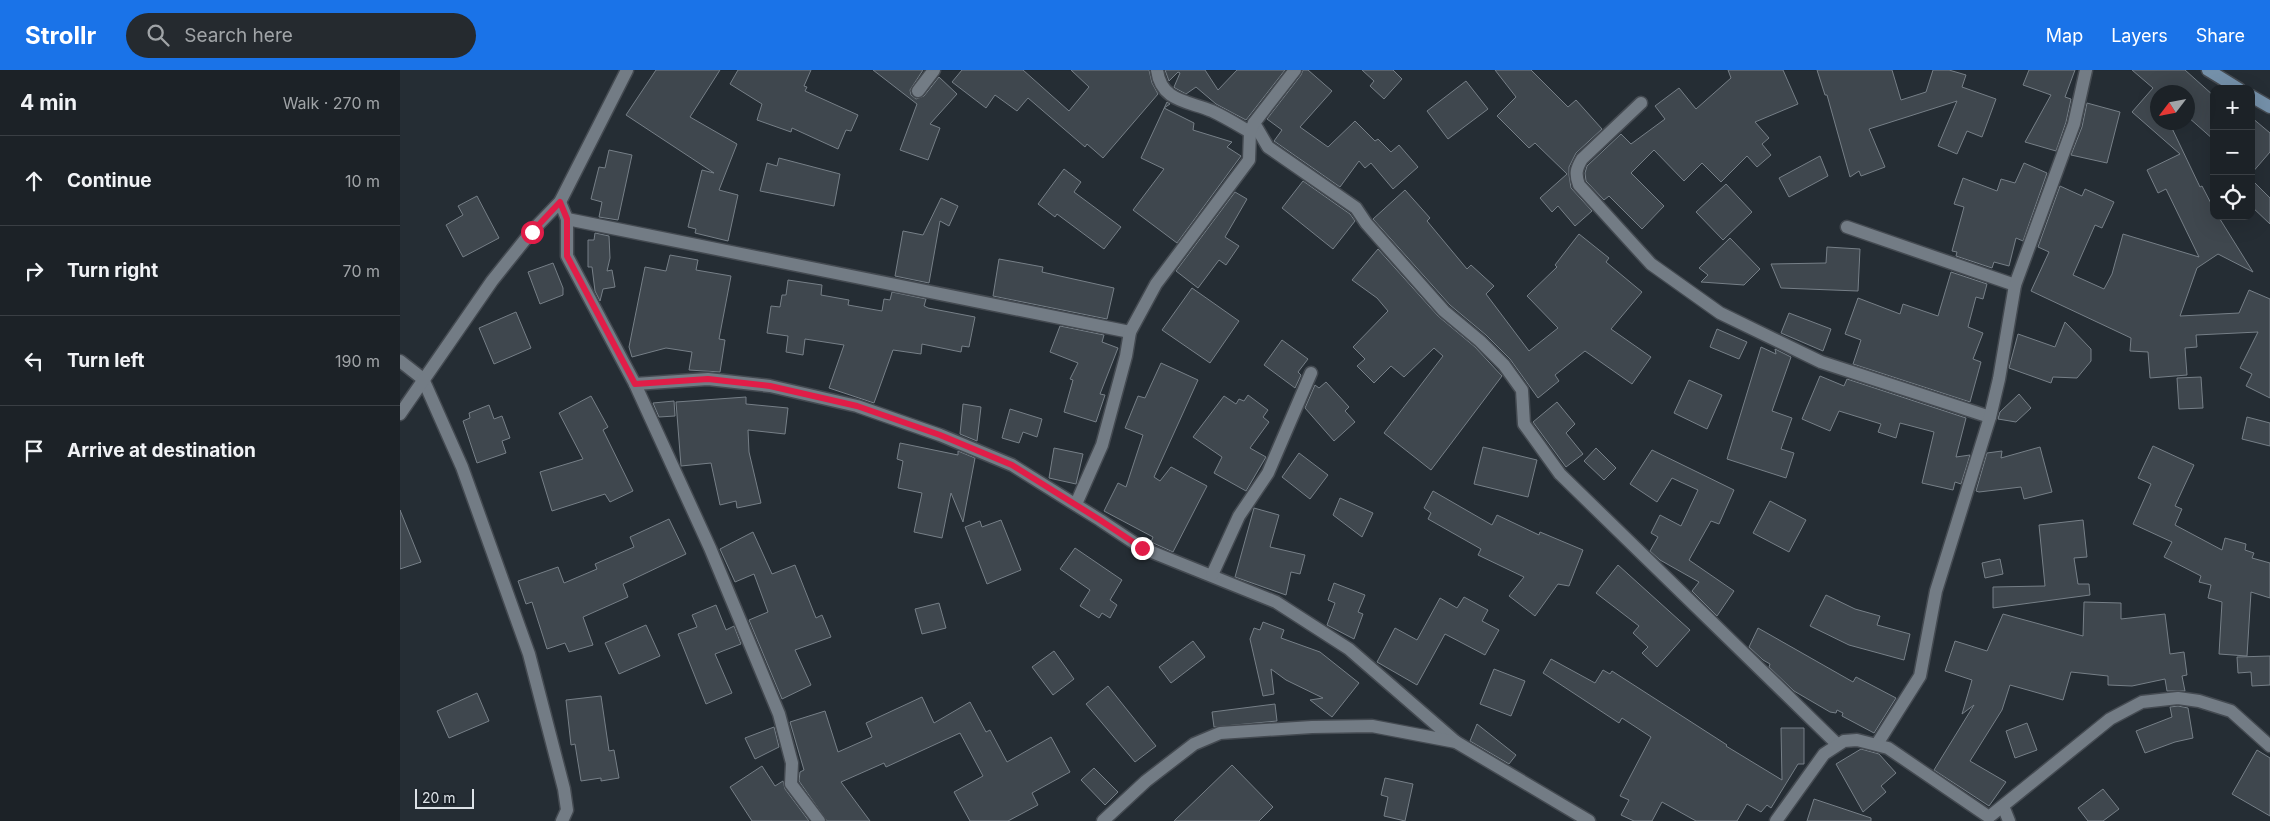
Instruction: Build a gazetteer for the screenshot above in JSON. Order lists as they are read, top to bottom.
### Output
{
  "scale_bar": "20 m",
  "north": "bottom left",
  "page": {
    "header": "Strollr",
    "search": "Search here",
    "nav": ["Map", "Layers", "Share"],
    "heading": ["4 min", "Walk · 270 m"],
    "map_buttons": ["+", "−"],
    "list": [
      ["Continue", "10 m"],
      ["Turn right", "70 m"],
      ["Turn left", "190 m"],
      "Arrive at destination"
    ],
    "scale": "20 m"
  }
}
